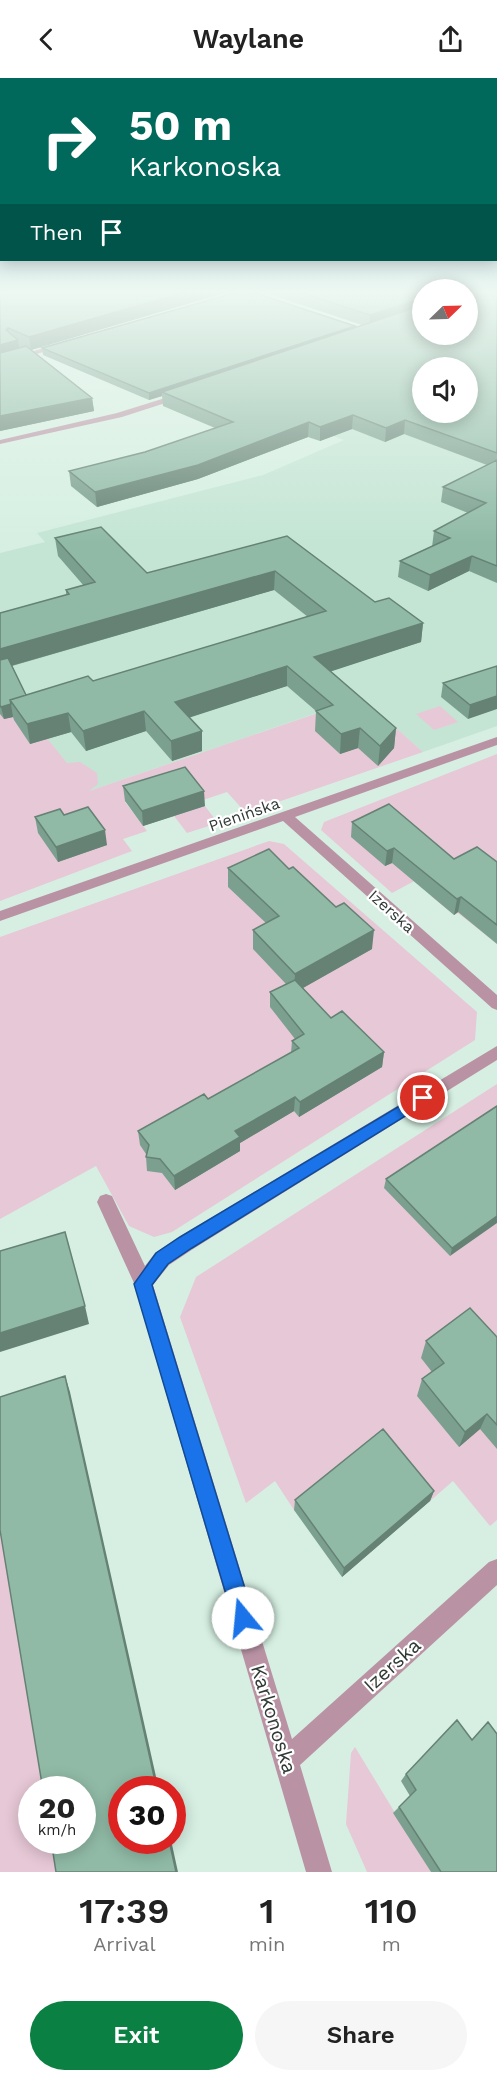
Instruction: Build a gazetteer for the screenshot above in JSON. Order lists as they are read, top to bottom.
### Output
{
  "streets": {
    "street": ["Pienińska", "Izerska", "Karkonoska"]
  },
  "crossings": [
    ["Pienińska", "Izerska"],
    ["Izerska", "Karkonoska"]
  ],
  "north": "top right",
  "page": {
    "header": "Waylane",
    "turn": ["50 m", "Karkonoska"],
    "then": "Then",
    "speed": "20 km/h",
    "limit": "30",
    "eta": [
      "17:39",
      "Arrival",
      "1",
      "min",
      "110",
      "m"
    ],
    "buttons": ["Exit", "Share"]
  }
}
